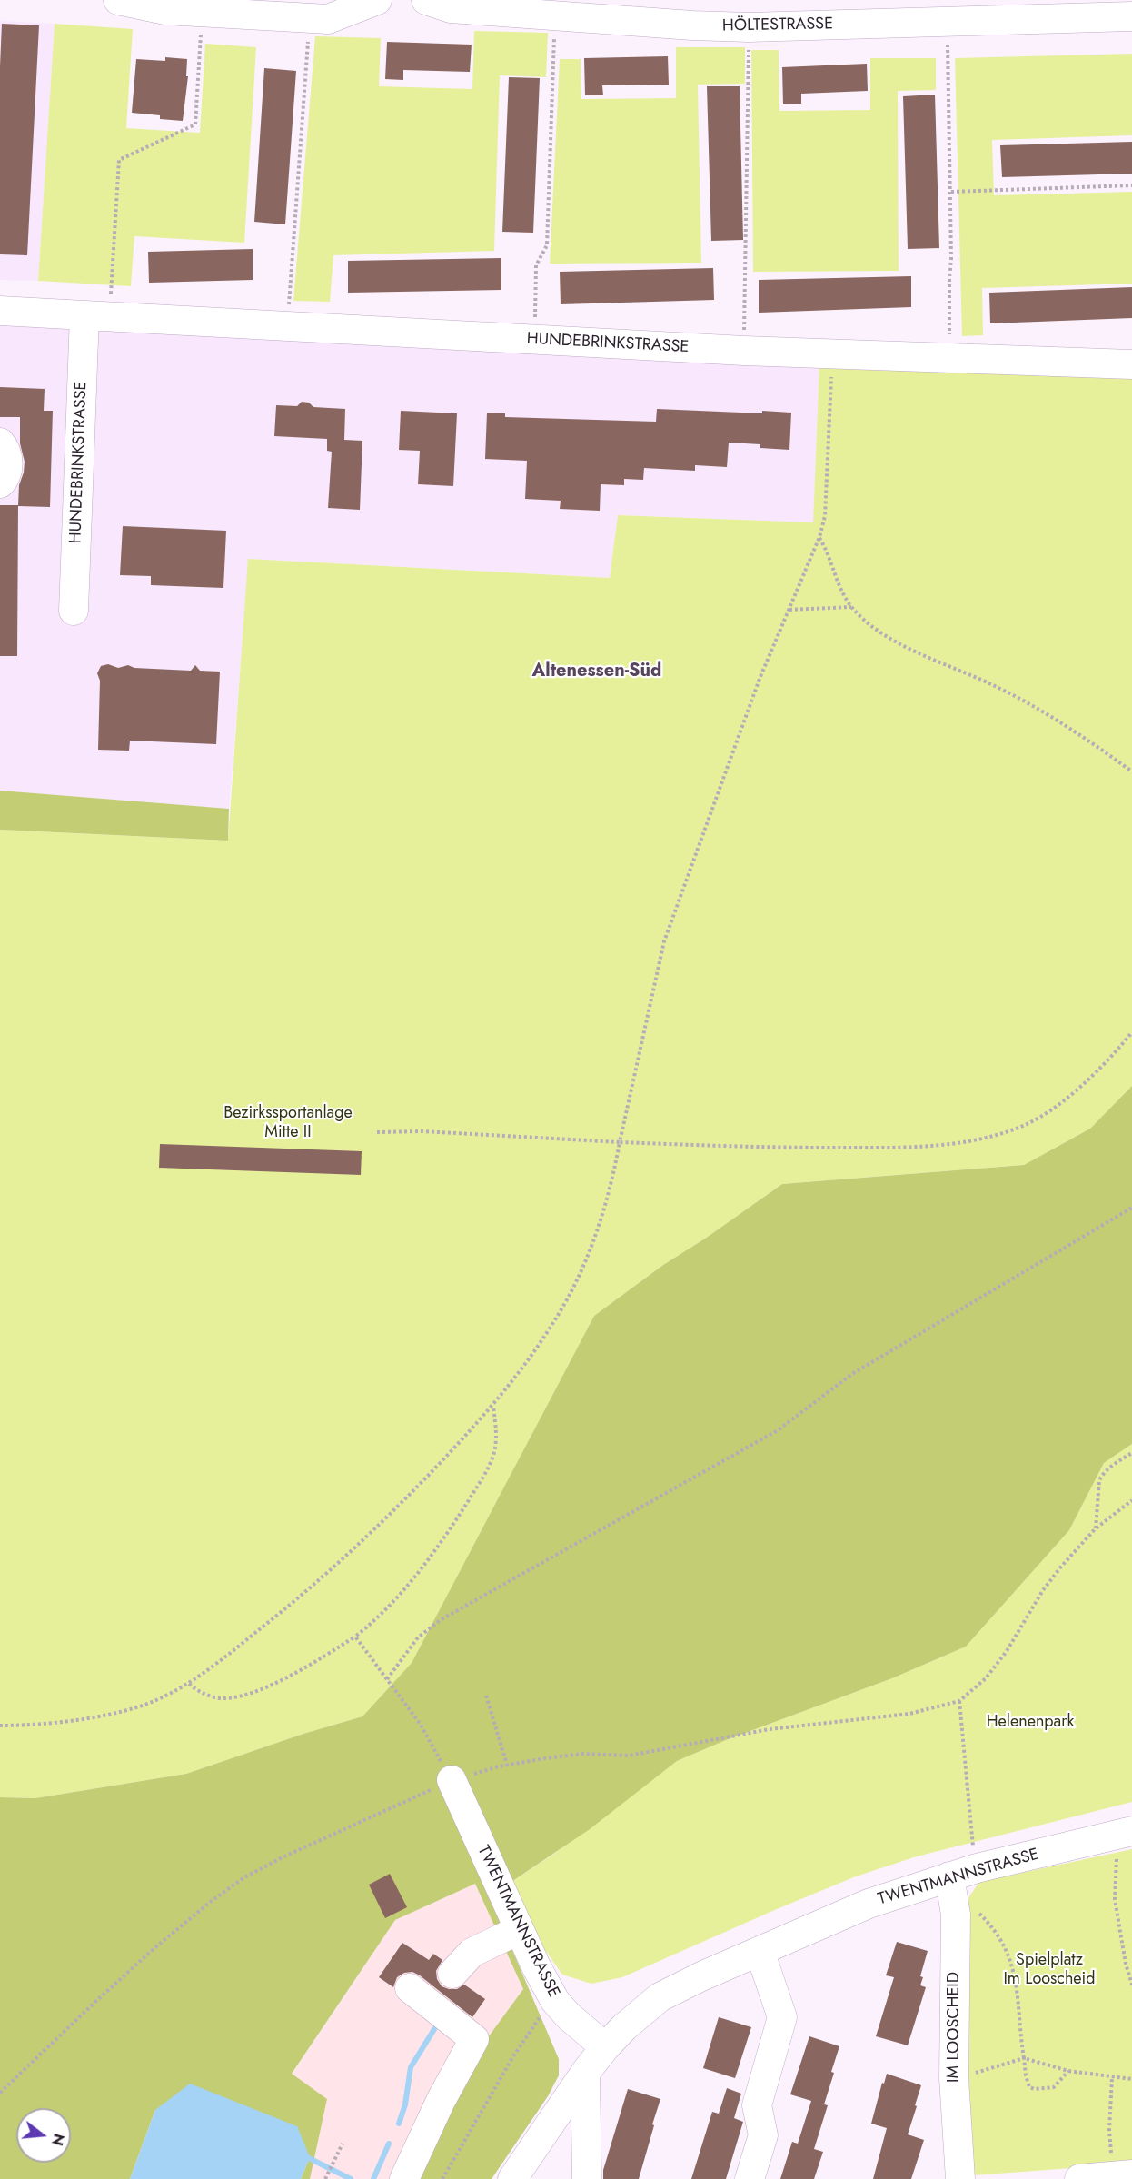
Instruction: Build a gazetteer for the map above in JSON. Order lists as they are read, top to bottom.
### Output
{
  "streets": {
    "street": [
      "HÖLTESTRASSE",
      "HUNDEBRINKSTRASSE",
      "TWENTMANNSTRASSE",
      "IM LOOSCHEID"
    ]
  },
  "crossings": [
    ["TWENTMANNSTRASSE", "IM LOOSCHEID"]
  ],
  "districts": ["Altenessen-Süd"],
  "parks": ["Bezirkssportanlage Mitte II", "Helenenpark", "Spielplatz Im Looscheid"],
  "north": "right"
}
